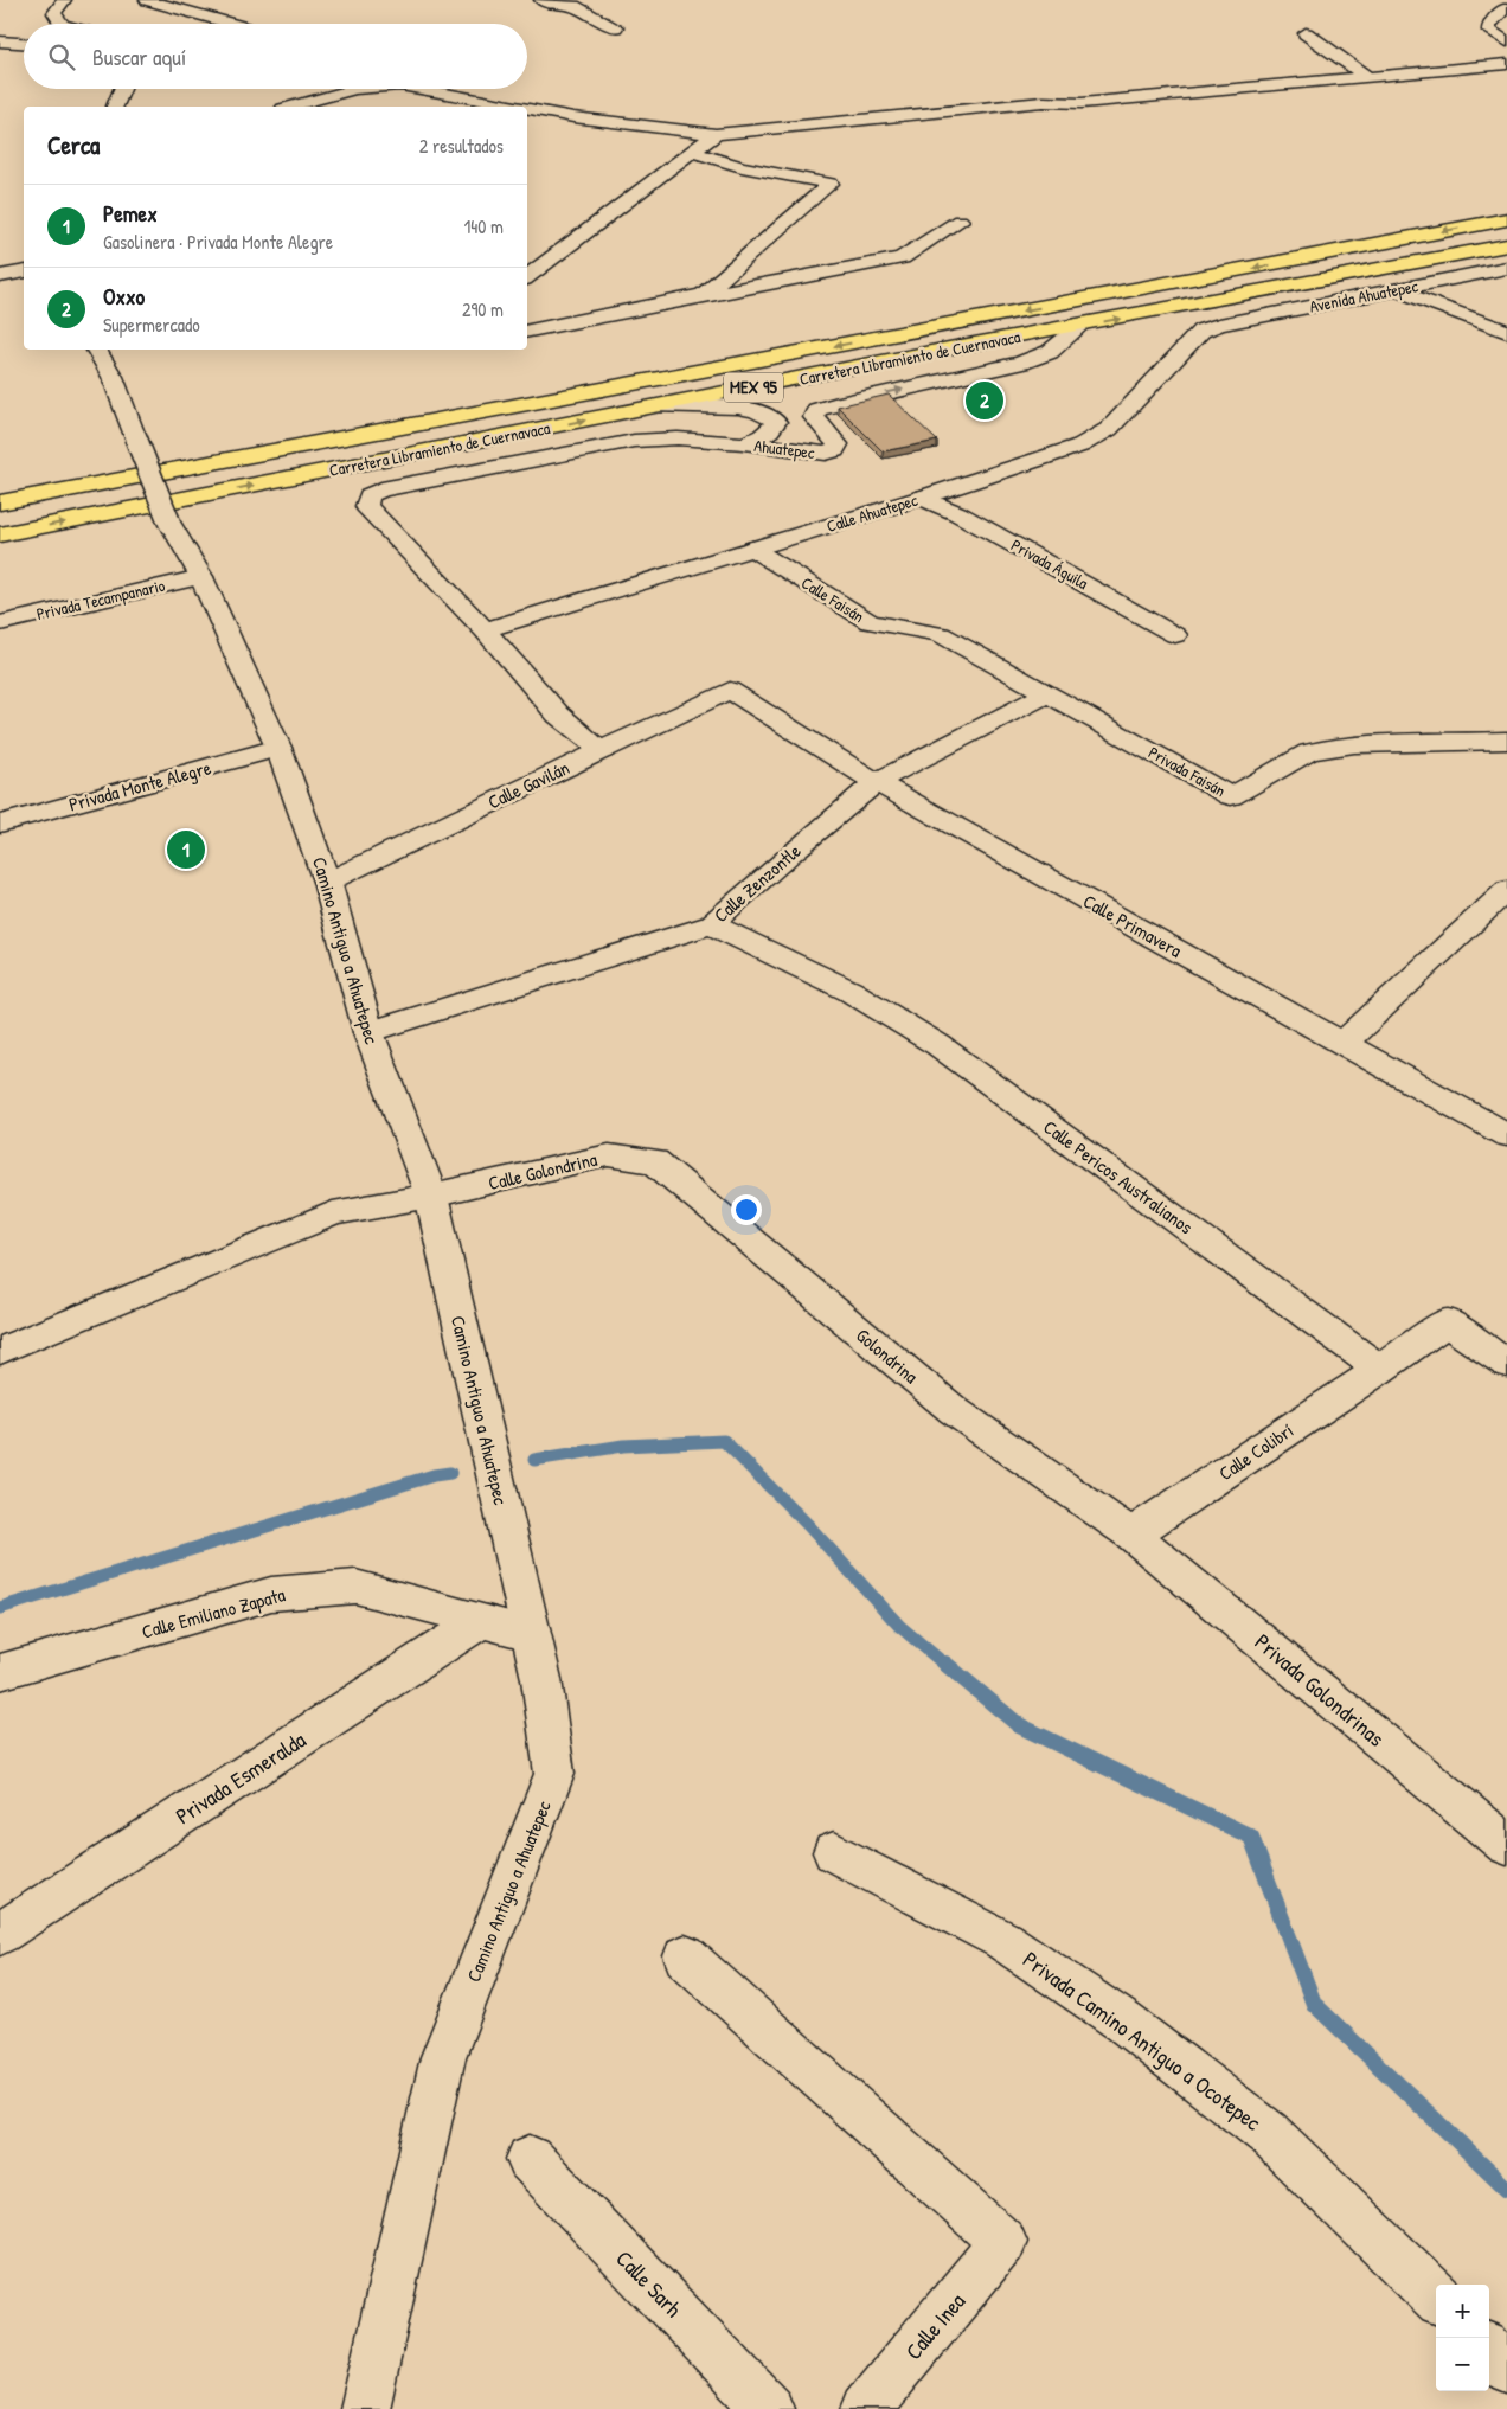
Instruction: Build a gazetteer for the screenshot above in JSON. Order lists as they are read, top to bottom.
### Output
{
  "streets": {
    "highway": ["Carretera Libramiento de Cuernavaca", "MEX 95"],
    "street": [
      "Avenida Ahuatepec",
      "Ahuatepec",
      "Calle Ahuatepec",
      "Privada Águila",
      "Privada Tecampanario",
      "Calle Faisán",
      "Privada Faisán",
      "Calle Gavilán",
      "Privada Monte Alegre",
      "Calle Zenzontle",
      "Calle Primavera",
      "Camino Antiguo a Ahuatepec",
      "Calle Golondrina",
      "Calle Pericos Australianos",
      "Golondrina",
      "Calle Colibrí",
      "Calle Emiliano Zapata",
      "Privada Golondrinas",
      "Privada Esmeralda",
      "Privada Camino Antiguo a Ocotepec",
      "Calle Sarh",
      "Calle Inea"
    ]
  },
  "crossings": [
    ["Avenida Ahuatepec", "Calle Ahuatepec"],
    ["Carretera Libramiento de Cuernavaca", "Ahuatepec"],
    ["Calle Ahuatepec", "Privada Águila"],
    ["Calle Ahuatepec", "Calle Faisán"],
    ["Privada Tecampanario", "Camino Antiguo a Ahuatepec"],
    ["Calle Faisán", "Privada Faisán"],
    ["Calle Faisán", "Calle Zenzontle"],
    ["Privada Faisán", "Calle Zenzontle"],
    ["Calle Gavilán", "Calle Primavera"],
    ["Calle Gavilán", "Camino Antiguo a Ahuatepec"],
    ["Privada Monte Alegre", "Camino Antiguo a Ahuatepec"],
    ["Calle Zenzontle", "Calle Primavera"],
    ["Calle Zenzontle", "Camino Antiguo a Ahuatepec"],
    ["Calle Zenzontle", "Calle Pericos Australianos"],
    ["Camino Antiguo a Ahuatepec", "Calle Golondrina"],
    ["Camino Antiguo a Ahuatepec", "Calle Emiliano Zapata"],
    ["Calle Golondrina", "Golondrina"],
    ["Calle Pericos Australianos", "Calle Colibrí"],
    ["Golondrina", "Calle Colibrí"],
    ["Golondrina", "Privada Golondrinas"],
    ["Calle Colibrí", "Privada Golondrinas"],
    ["Calle Emiliano Zapata", "Privada Esmeralda"]
  ],
  "page": {
    "search": "Buscar aquí",
    "heading": ["Cerca", "2 resultados"],
    "list": [
      {
        "mark": "1",
        "name": "Pemex",
        "note": "Gasolinera · Privada Monte Alegre",
        "value": "140 m"
      },
      {
        "mark": "2",
        "name": "Oxxo",
        "note": "Supermercado",
        "value": "290 m"
      }
    ],
    "pins": ["2", "1"],
    "map_buttons": ["+", "−"]
  }
}
